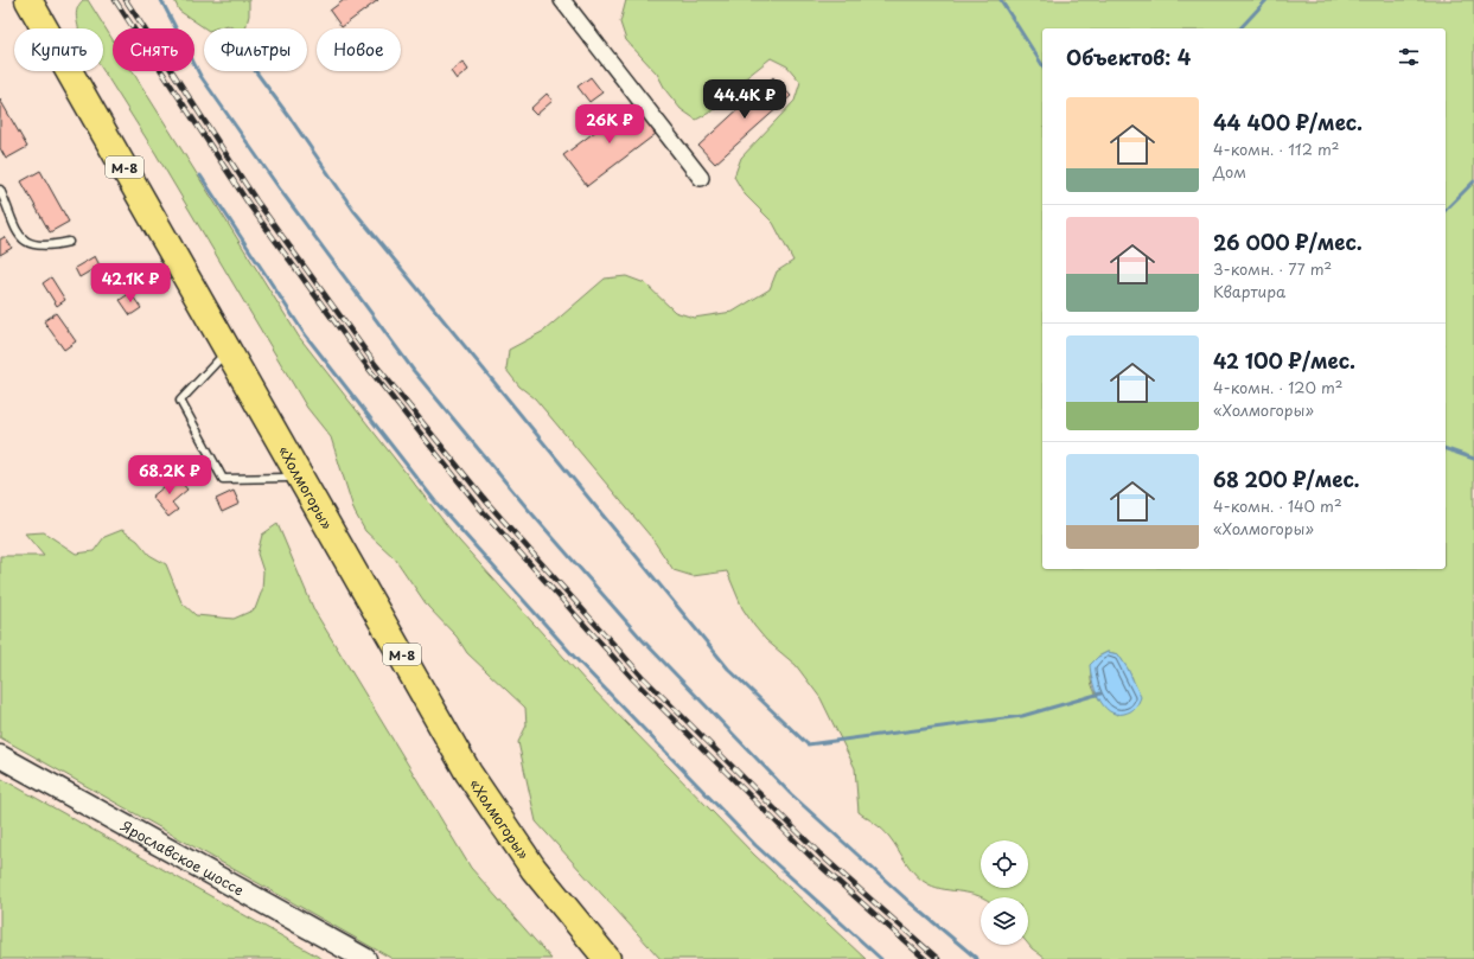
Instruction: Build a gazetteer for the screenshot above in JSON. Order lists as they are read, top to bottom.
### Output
{
  "streets": {
    "highway": ["М-8", "«Холмогоры»"],
    "main road": ["Ярославское шоссе"]
  },
  "page": {
    "chip": [
      "Купить",
      "Снять",
      "Фильтры",
      "Новое"
    ],
    "heading": "Объектов: 4",
    "price": [
      "44.4K ₽",
      "26K ₽",
      "42.1K ₽",
      "68.2K ₽"
    ],
    "list": [
      {
        "name": "44 400 ₽/мес.",
        "note": "4-комн. · 112 m² · Дом"
      },
      {
        "name": "26 000 ₽/мес.",
        "note": "3-комн. · 77 m² · Квартира"
      },
      {
        "name": "42 100 ₽/мес.",
        "note": "4-комн. · 120 m² · «Холмогоры»"
      },
      {
        "name": "68 200 ₽/мес.",
        "note": "4-комн. · 140 m² · «Холмогоры»"
      }
    ]
  }
}
